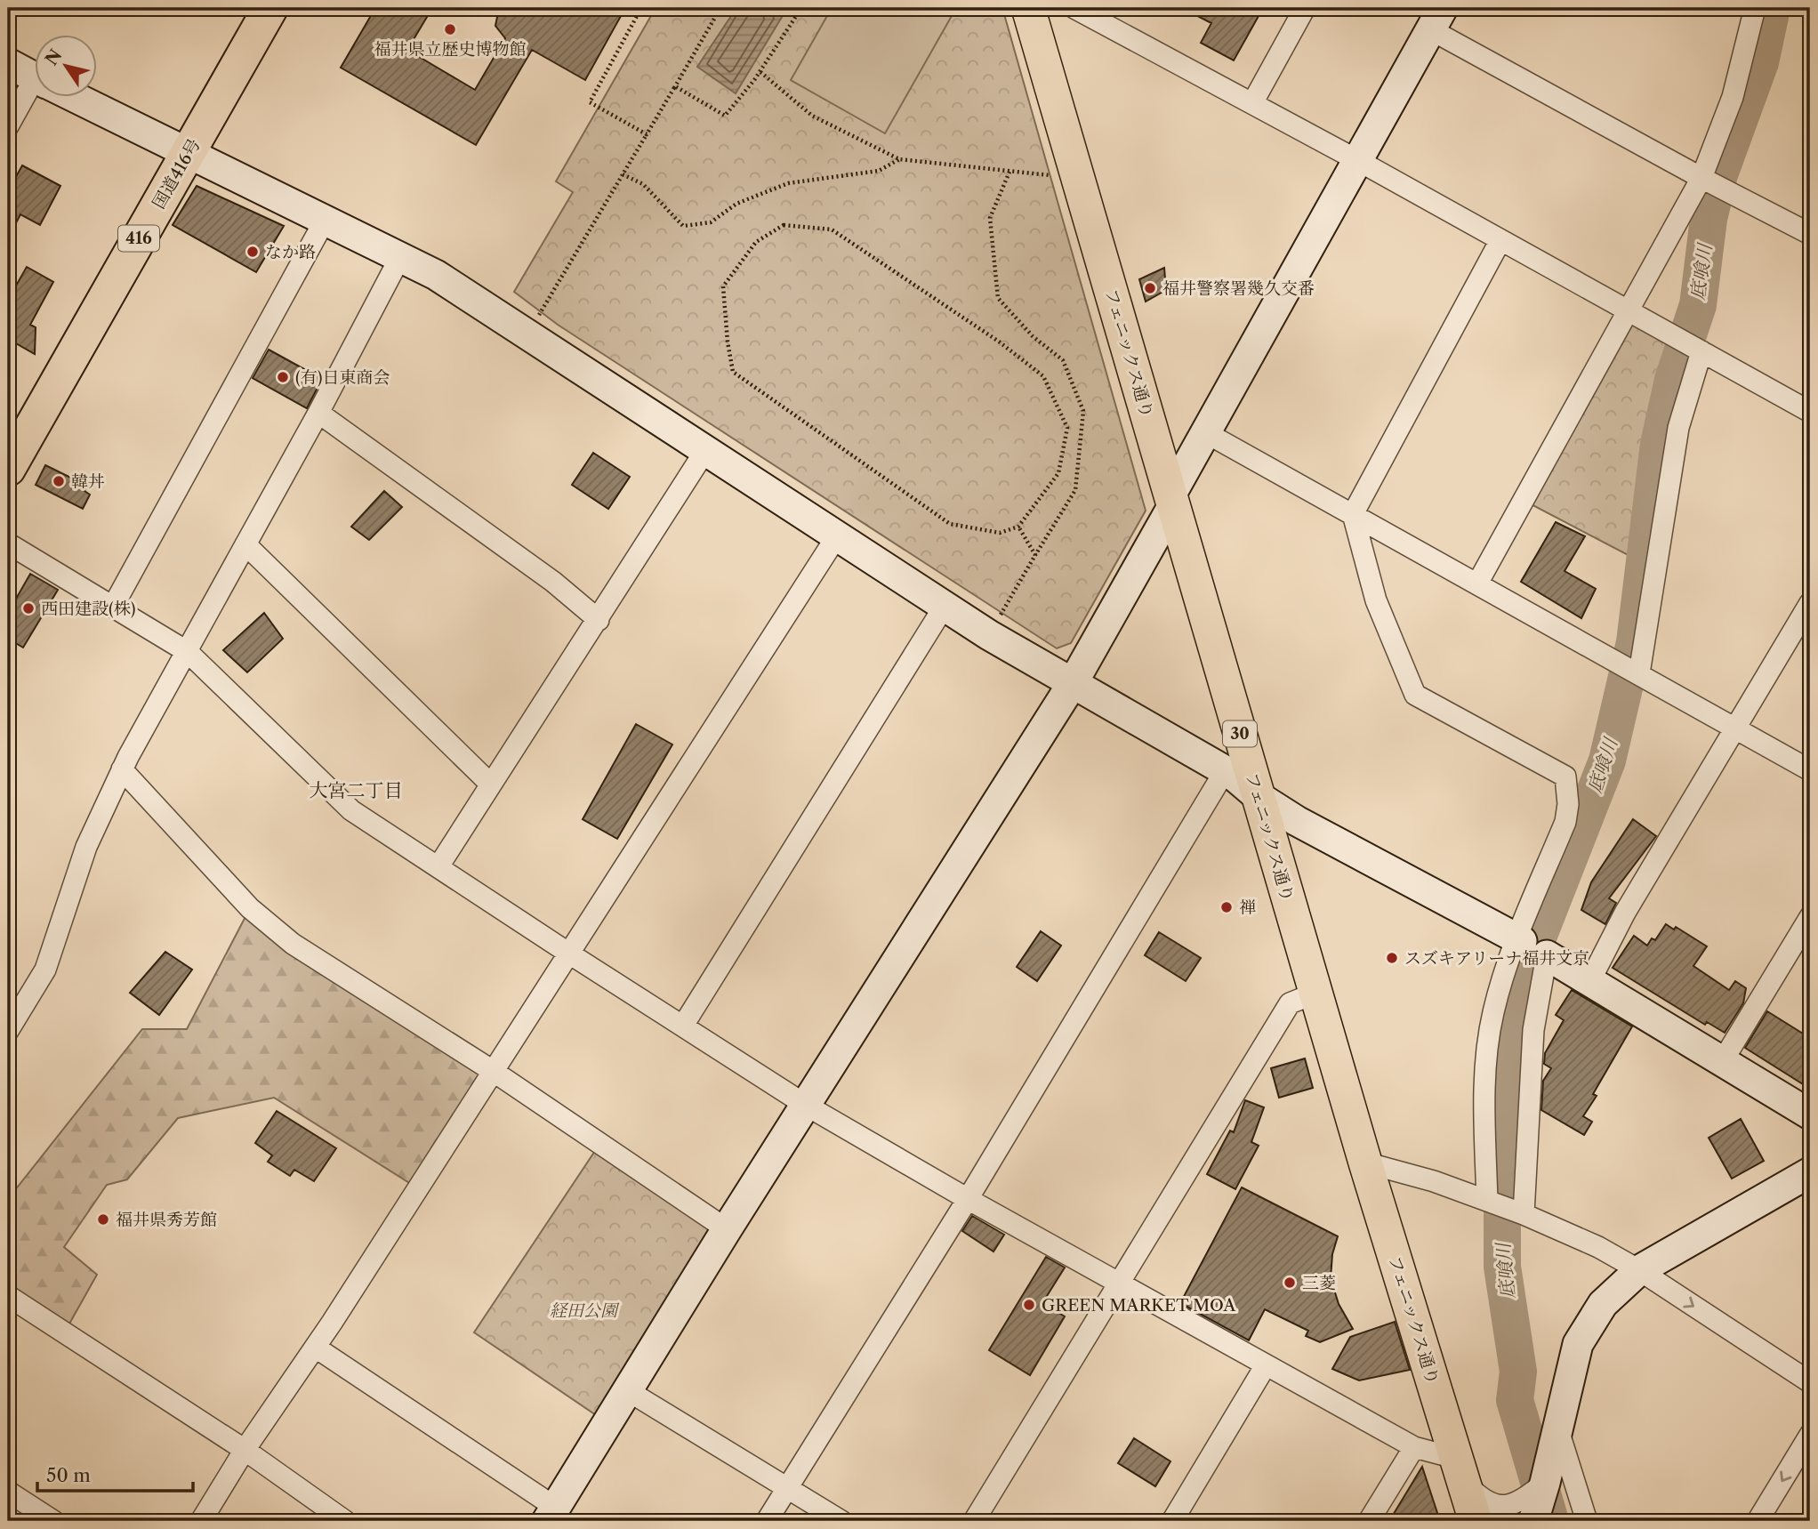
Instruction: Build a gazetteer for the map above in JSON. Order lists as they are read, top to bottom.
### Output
{
  "streets": {
    "highway": ["国道416号", "416"],
    "main road": ["フェニックス通り", "30"]
  },
  "districts": ["大宮二丁目"],
  "water": ["底喰川"],
  "parks": ["経田公園"],
  "places": [
    "福井県立歴史博物館",
    "なか路",
    "福井警察署幾久交番",
    "(有)日東商会",
    "韓丼",
    "西田建設(株)",
    "禅",
    "スズキアリーナ福井文京",
    "福井県秀芳館",
    "三菱",
    "GREEN MARKET MOA"
  ],
  "scale_bar": "50 m",
  "north": "top left"
}
